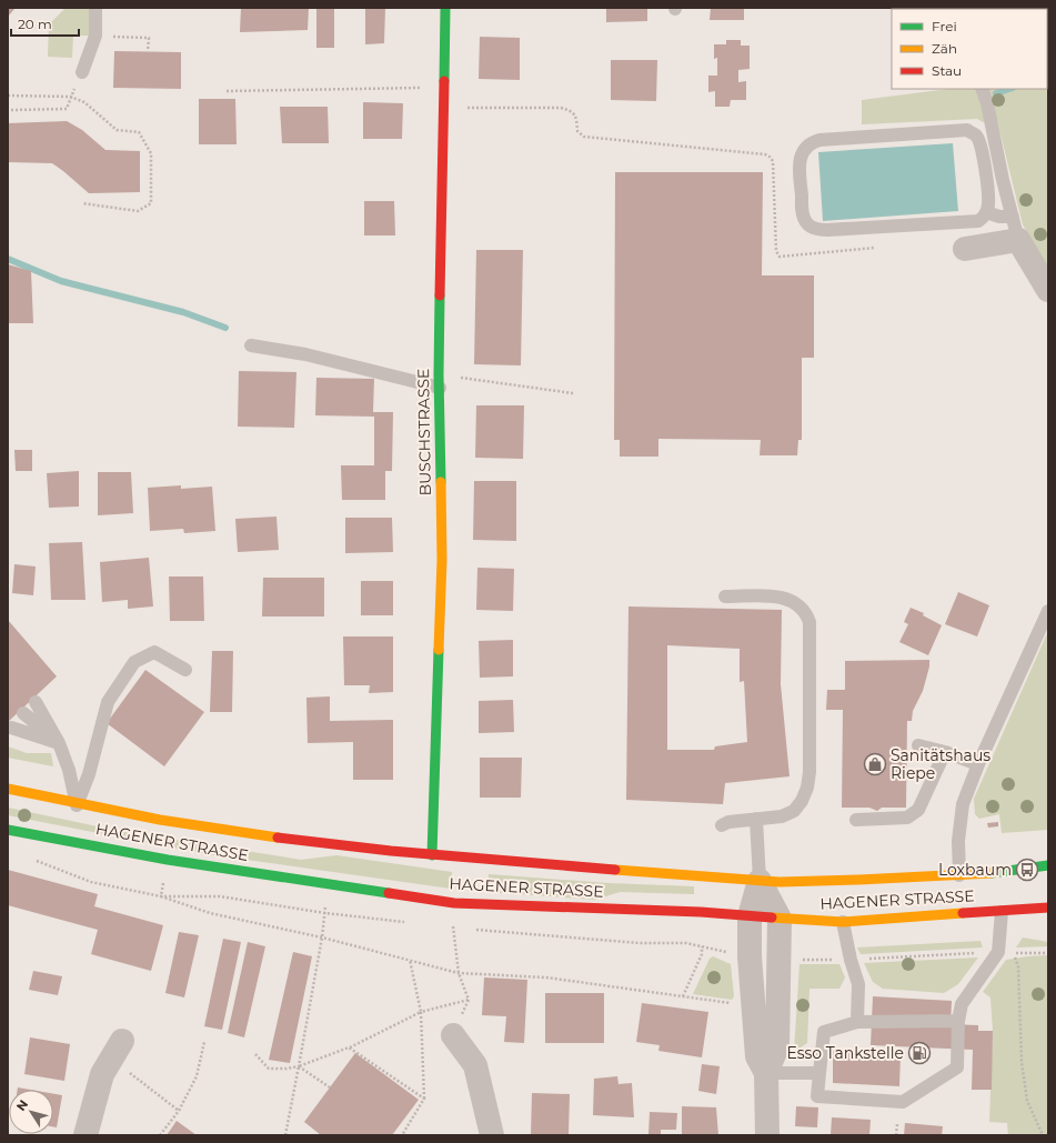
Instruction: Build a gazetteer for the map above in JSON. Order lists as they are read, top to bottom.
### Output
{
  "streets": {
    "main road": ["BUSCHSTRASSE", "HAGENER STRASSE"]
  },
  "crossings": [
    ["BUSCHSTRASSE", "HAGENER STRASSE"]
  ],
  "places": {
    "shop": ["Sanitätshaus Riepe"],
    "bus stop": ["Loxbaum"],
    "fuel station": ["Esso Tankstelle"]
  },
  "legend": ["Frei", "Zäh", "Stau"],
  "scale_bar": "20 m",
  "north": "top left"
}
